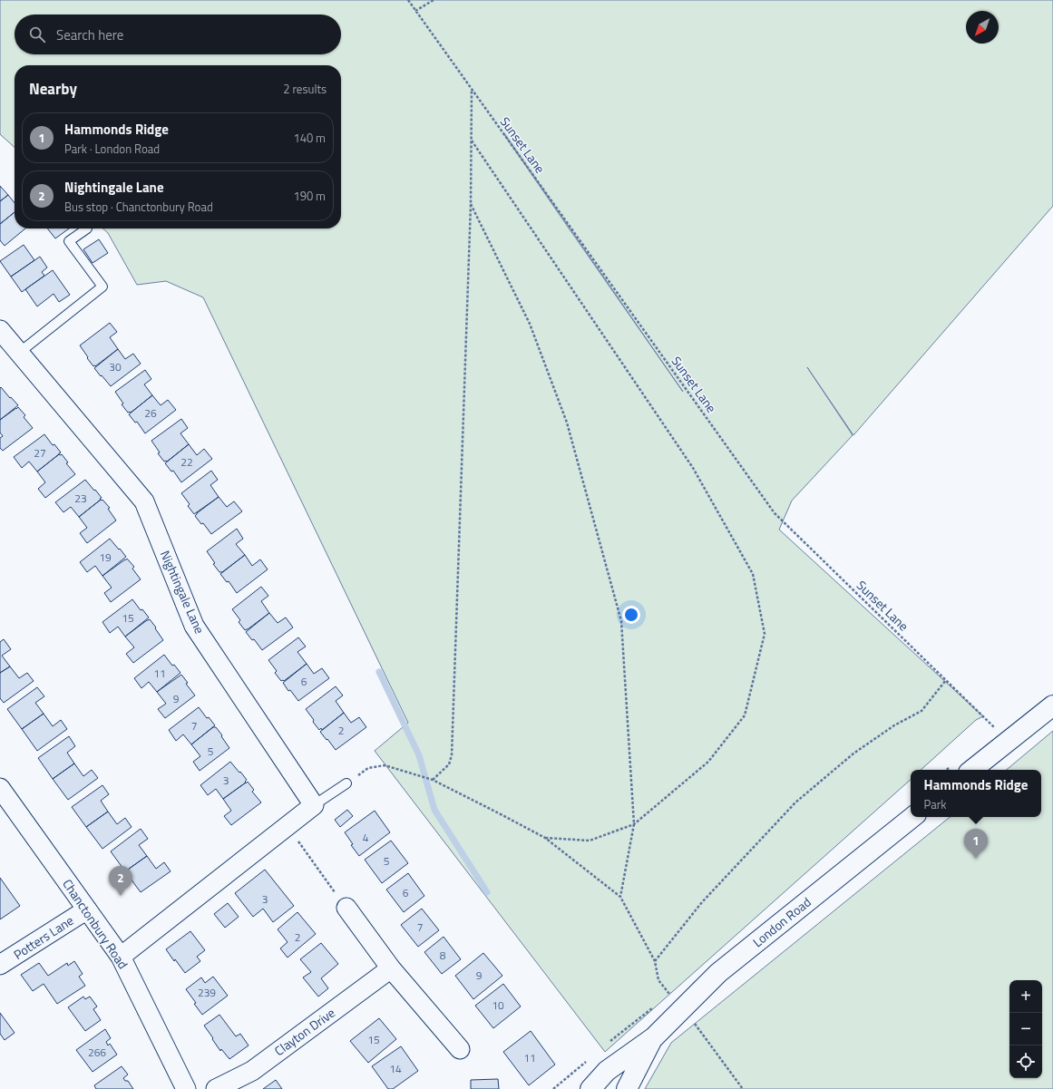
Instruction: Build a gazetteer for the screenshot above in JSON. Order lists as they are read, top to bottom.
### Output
{
  "streets": {
    "main road": ["London Road"],
    "street": [
      "Nightingale Lane",
      "Chanctonbury Road",
      "Potters Lane",
      "Clayton Drive"
    ],
    "path": ["Sunset Lane"]
  },
  "crossings": [
    ["Chanctonbury Road", "Potters Lane"]
  ],
  "house_numbers": [
    "30",
    "26",
    "27",
    "22",
    "23",
    "19",
    "15",
    "11",
    "6",
    "9",
    "7",
    "2",
    "5",
    "3",
    "4",
    "5",
    "6",
    "3",
    "7",
    "2",
    "8",
    "9",
    "239",
    "10",
    "15",
    "266",
    "11",
    "14"
  ],
  "north": "bottom left",
  "page": {
    "search": "Search here",
    "heading": ["Nearby", "2 results"],
    "list": [
      {
        "mark": "1",
        "name": "Hammonds Ridge",
        "note": "Park · London Road",
        "value": "140 m"
      },
      {
        "mark": "2",
        "name": "Nightingale Lane",
        "note": "Bus stop · Chanctonbury Road",
        "value": "190 m"
      }
    ],
    "popup": ["Hammonds Ridge", "Park"],
    "pins": ["1", "2"],
    "map_buttons": ["+", "−"]
  }
}
